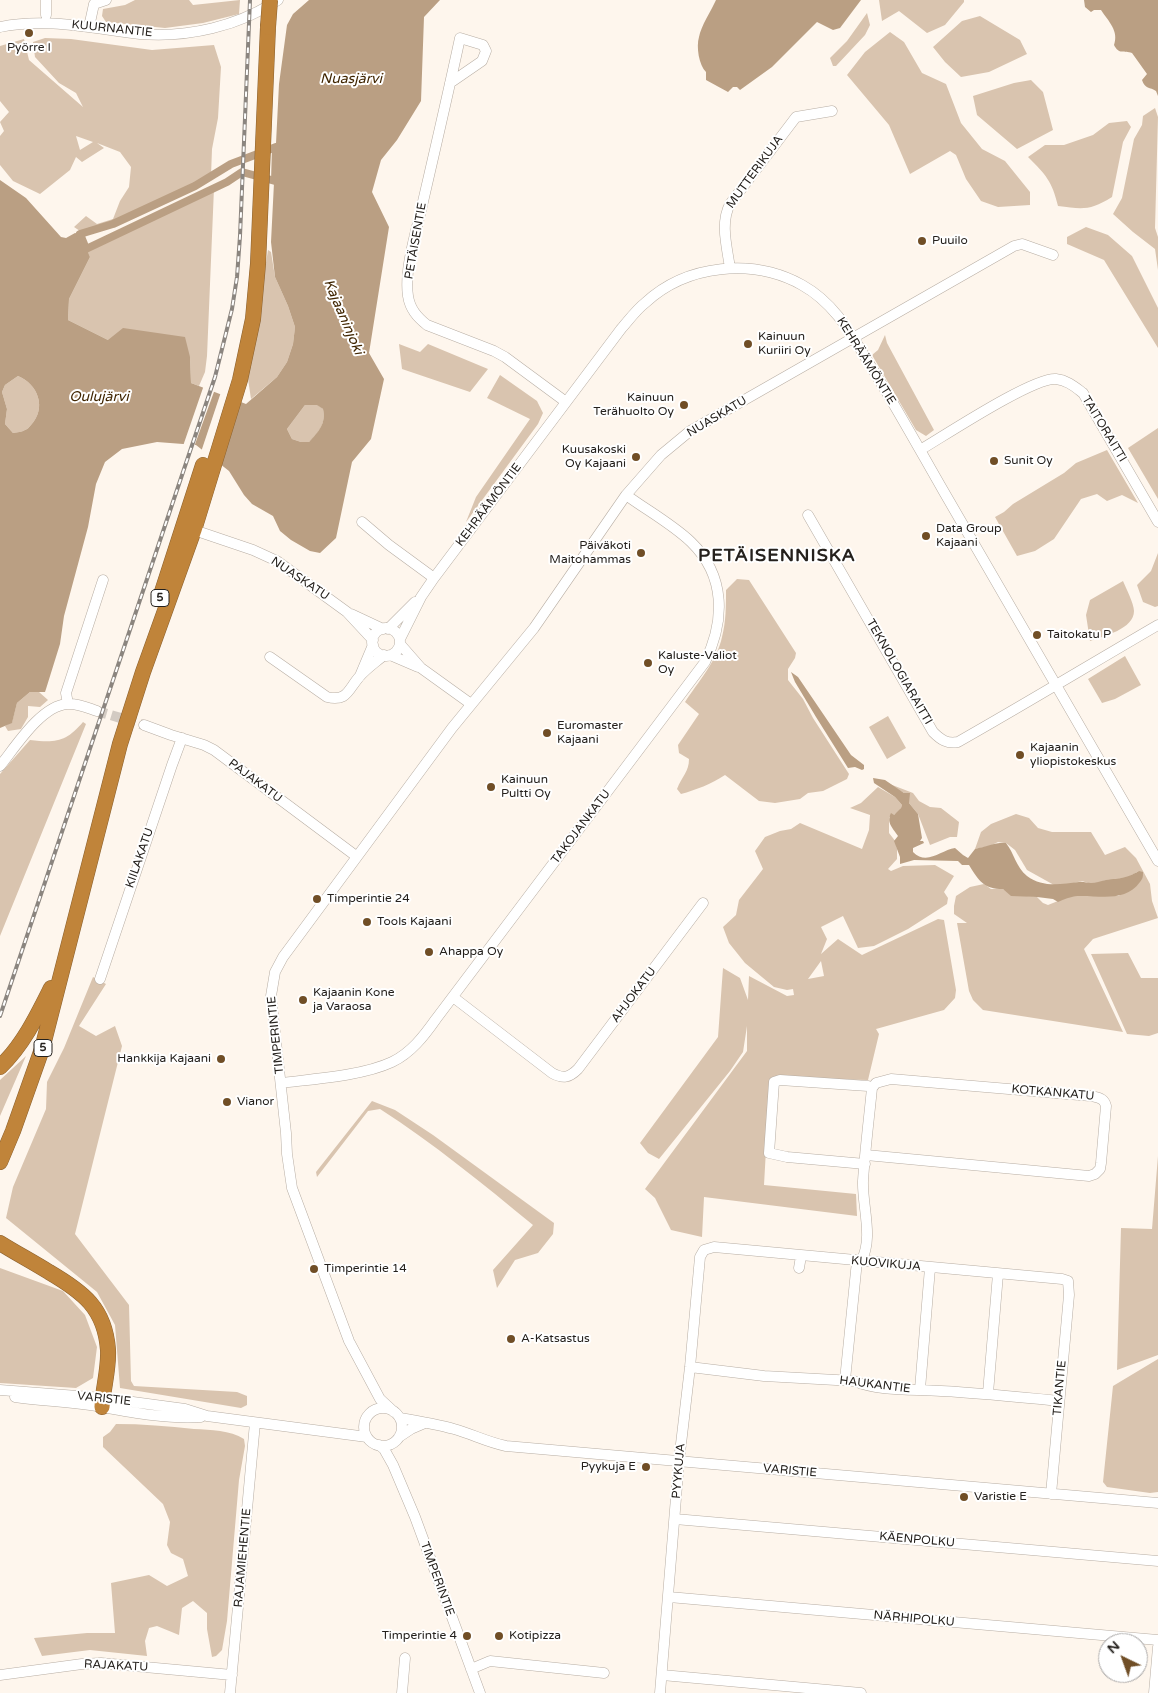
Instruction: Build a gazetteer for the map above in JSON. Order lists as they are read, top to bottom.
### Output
{
  "streets": {
    "highway": ["5"],
    "street": [
      "KUURNANTIE",
      "MUTTERIKUJA",
      "PETÄISENTIE",
      "KEHRÄÄMÖNTIE",
      "NUASKATU",
      "TAITORAITTI",
      "TEKNOLOGIARAITTI",
      "PAJAKATU",
      "TAKOJANKATU",
      "KIILAKATU",
      "AHJOKATU",
      "TIMPERINTIE",
      "KOTKANKATU",
      "KUOVIKUJA",
      "HAUKANTIE",
      "TIKANTIE",
      "VARISTIE",
      "PYYKUJA",
      "KÄENPOLKU",
      "RAJAMIEHENTIE",
      "NÄRHIPOLKU",
      "RAJAKATU"
    ]
  },
  "crossings": [
    ["MUTTERIKUJA", "KEHRÄÄMÖNTIE"],
    ["PETÄISENTIE", "KEHRÄÄMÖNTIE"],
    ["KEHRÄÄMÖNTIE", "NUASKATU"],
    ["KEHRÄÄMÖNTIE", "TAITORAITTI"],
    ["KEHRÄÄMÖNTIE", "TEKNOLOGIARAITTI"],
    ["NUASKATU", "5"],
    ["NUASKATU", "TAKOJANKATU"],
    ["NUASKATU", "TIMPERINTIE"],
    ["PAJAKATU", "KIILAKATU"],
    ["PAJAKATU", "TIMPERINTIE"],
    ["TAKOJANKATU", "AHJOKATU"],
    ["TAKOJANKATU", "TIMPERINTIE"],
    ["TIMPERINTIE", "VARISTIE"],
    ["KUOVIKUJA", "TIKANTIE"],
    ["KUOVIKUJA", "PYYKUJA"],
    ["HAUKANTIE", "TIKANTIE"],
    ["HAUKANTIE", "PYYKUJA"],
    ["TIKANTIE", "VARISTIE"],
    ["VARISTIE", "PYYKUJA"],
    ["VARISTIE", "RAJAMIEHENTIE"],
    ["PYYKUJA", "KÄENPOLKU"],
    ["PYYKUJA", "NÄRHIPOLKU"],
    ["RAJAMIEHENTIE", "RAJAKATU"]
  ],
  "districts": ["PETÄISENNISKA"],
  "water": ["Nuasjärvi", "Kajaaninjoki", "Oulujärvi"],
  "places": [
    "Pyörre I",
    "Puuilo",
    "Kainuun Kuriiri Oy",
    "Kainuun Terähuolto Oy",
    "Kuusakoski Oy Kajaani",
    "Sunit Oy",
    "Data Group Kajaani",
    "Päiväkoti Maitohammas",
    "Taitokatu P",
    "Kaluste-Valiot Oy",
    "Euromaster Kajaani",
    "Kajaanin yliopistokeskus",
    "Kainuun Pultti Oy",
    "Timperintie 24",
    "Tools Kajaani",
    "Ahappa Oy",
    "Kajaanin Kone ja Varaosa",
    "Hankkija Kajaani",
    "Vianor",
    "Timperintie 14",
    "A-Katsastus",
    "Pyykuja E",
    "Varistie E",
    "Timperintie 4",
    "Kotipizza"
  ],
  "north": "top left"
}
